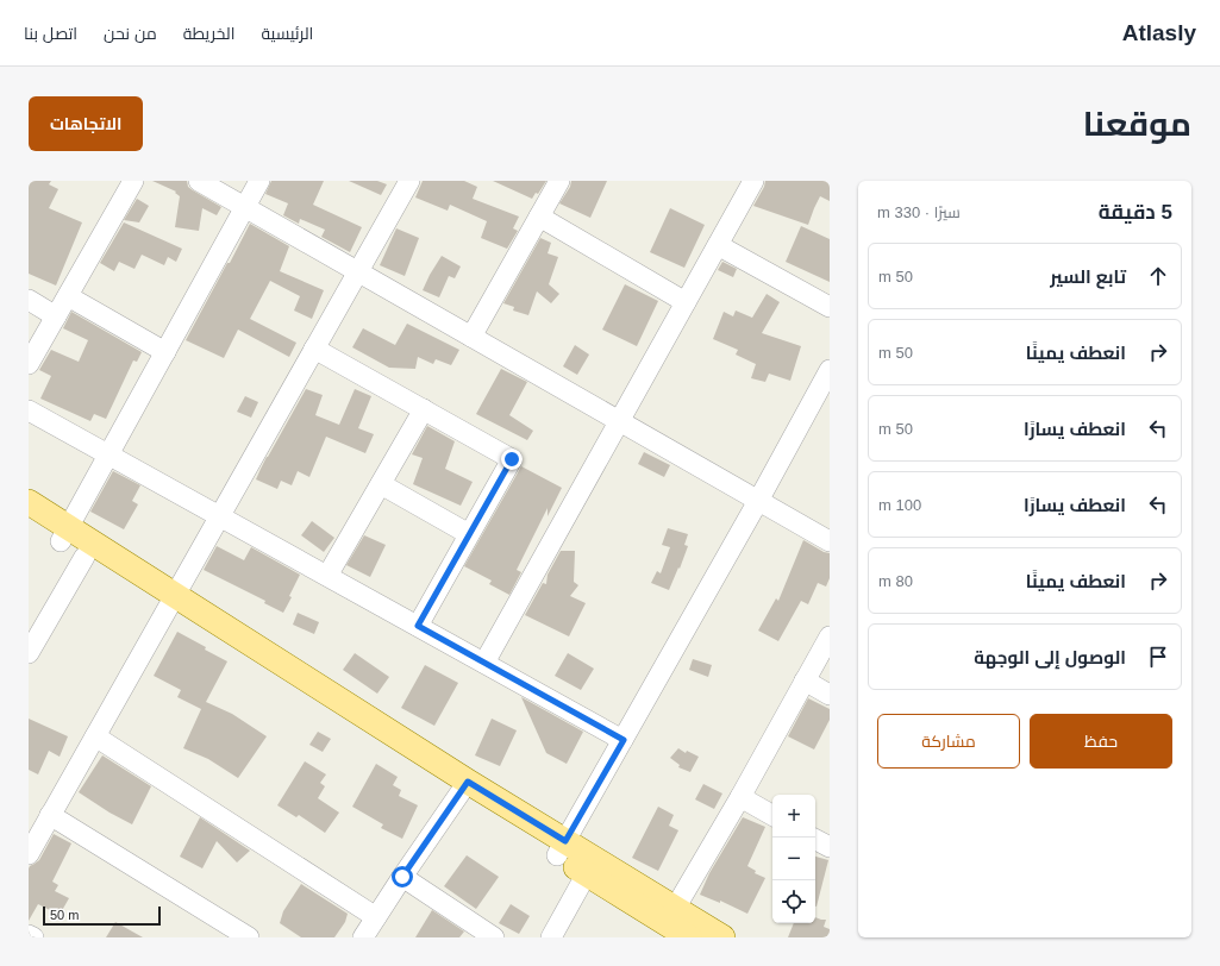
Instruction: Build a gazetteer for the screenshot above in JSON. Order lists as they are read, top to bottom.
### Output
{
  "scale_bar": "50 m",
  "page": {
    "header": "Atlasly",
    "nav": [
      "الرئيسية",
      "الخريطة",
      "من نحن",
      "اتصل بنا"
    ],
    "title": "موقعنا",
    "buttons": [
      "الاتجاهات",
      ["حفظ", "مشاركة"]
    ],
    "heading": ["5 دقيقة", "سيرًا · 330 m"],
    "list": [
      ["تابع السير", "50 m"],
      ["انعطف يمينًا", "50 m"],
      ["انعطف يسارًا", "50 m"],
      ["انعطف يسارًا", "100 m"],
      ["انعطف يمينًا", "80 m"],
      "الوصول إلى الوجهة"
    ],
    "map_buttons": ["+", "−"],
    "scale": "50 m"
  }
}
